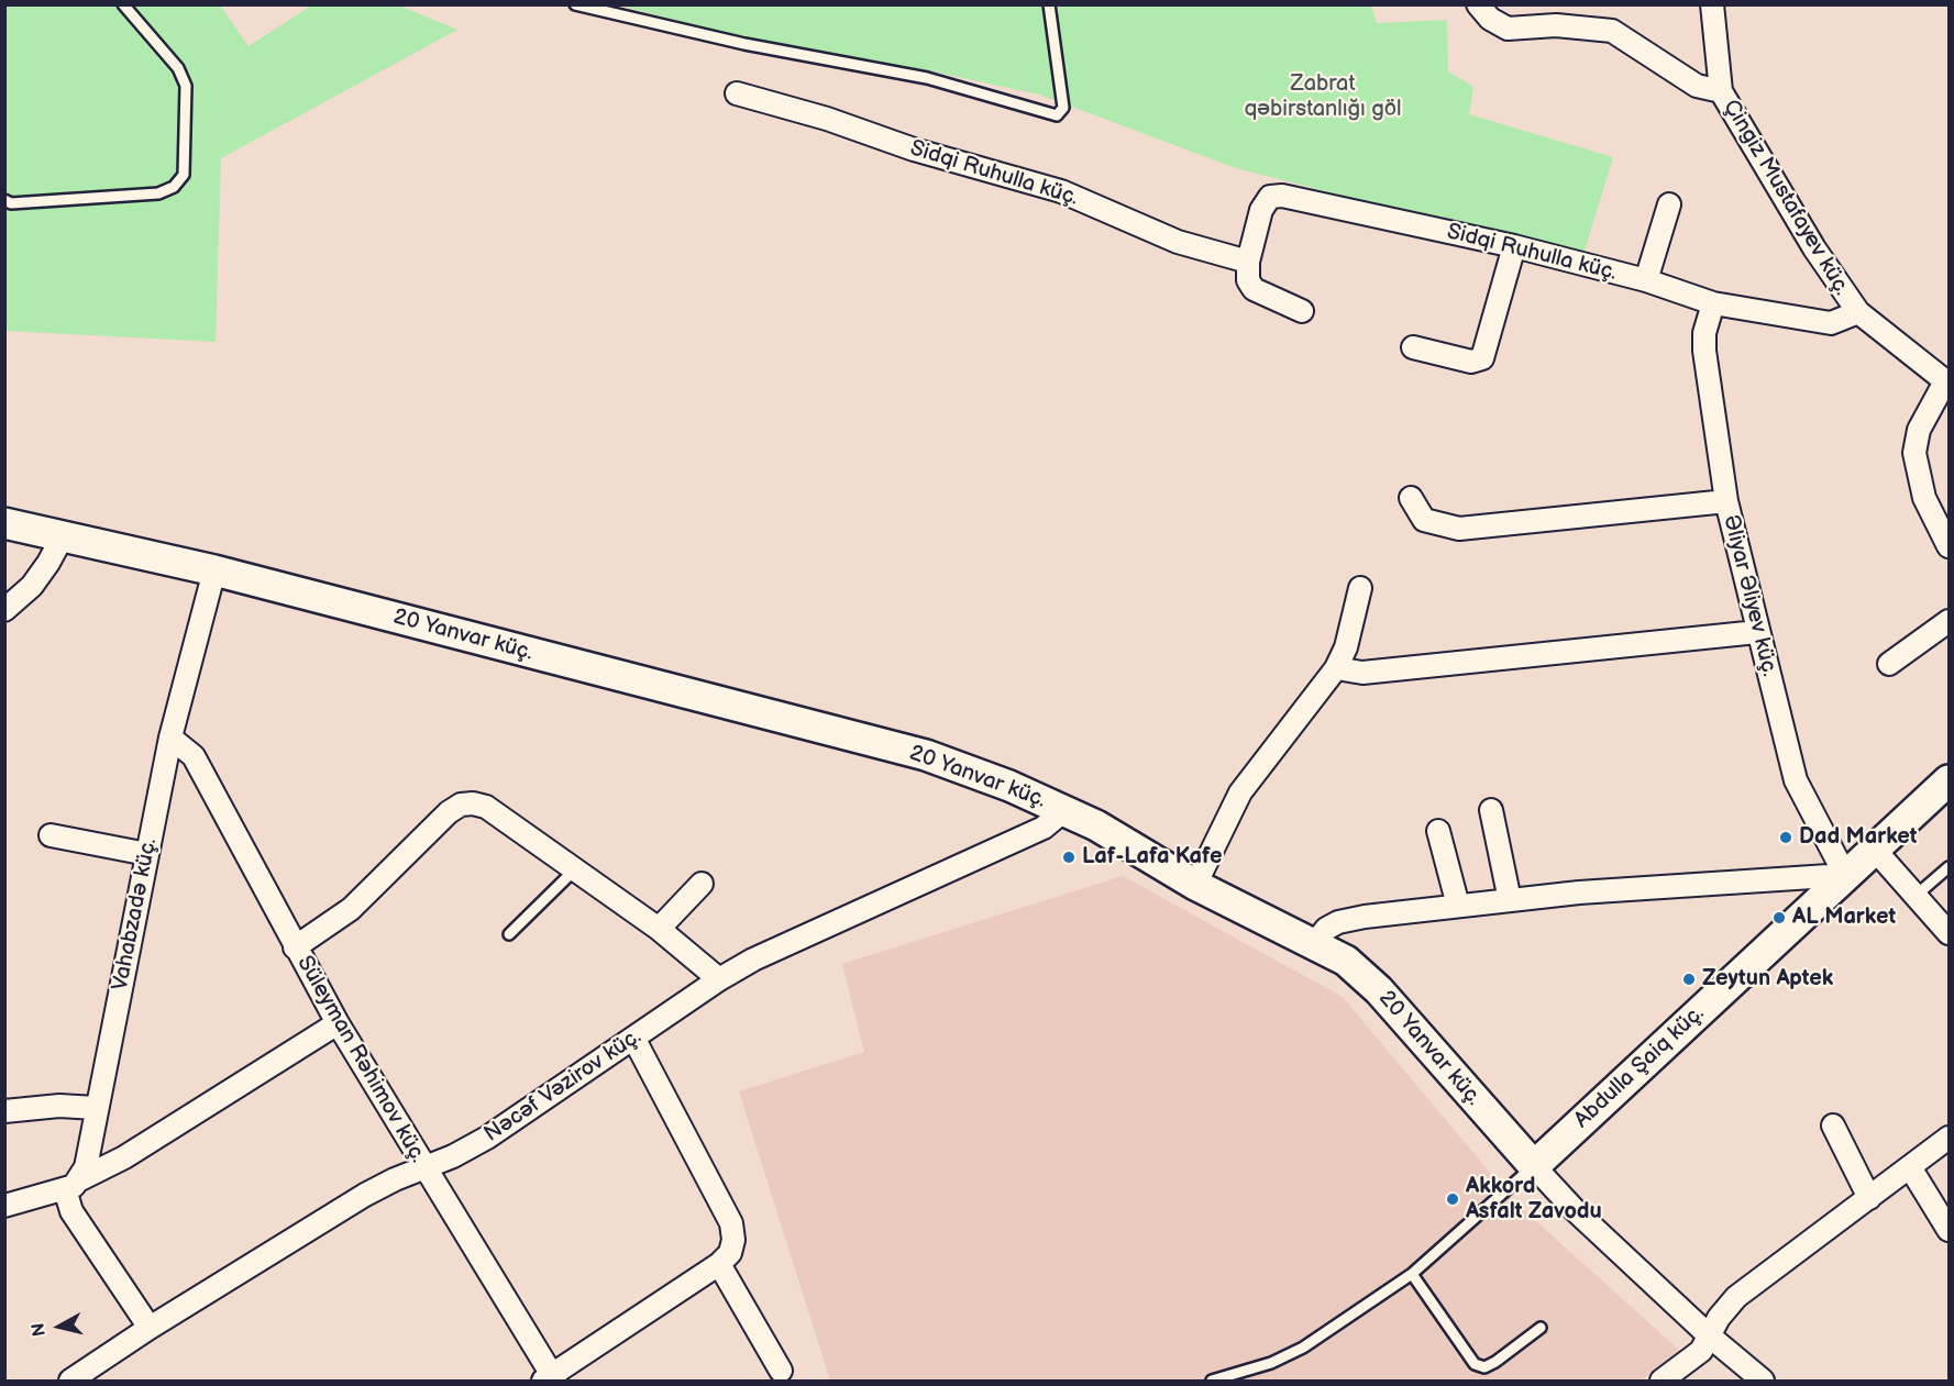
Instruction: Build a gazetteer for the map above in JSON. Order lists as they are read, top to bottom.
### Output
{
  "streets": {
    "street": [
      "Sidqi Ruhulla küç.",
      "Çingiz Mustafayev küç.",
      "Əliyar Əliyev küç.",
      "20 Yanvar küç.",
      "Vahabzadə küç.",
      "Süleyman Rəhimov küç.",
      "Abdulla Şaiq küç.",
      "Nəcəf Vəzirov küç."
    ]
  },
  "crossings": [
    ["Sidqi Ruhulla küç.", "Çingiz Mustafayev küç."],
    ["Sidqi Ruhulla küç.", "Əliyar Əliyev küç."],
    ["Əliyar Əliyev küç.", "Abdulla Şaiq küç."],
    ["20 Yanvar küç.", "Vahabzadə küç."],
    ["20 Yanvar küç.", "Abdulla Şaiq küç."],
    ["20 Yanvar küç.", "Nəcəf Vəzirov küç."],
    ["Vahabzadə küç.", "Süleyman Rəhimov küç."],
    ["Süleyman Rəhimov küç.", "Nəcəf Vəzirov küç."]
  ],
  "parks": ["Zabrat qəbirstanlığı göl"],
  "places": [
    "Dad Market",
    "Laf-Lafa Kafe",
    "AL Market",
    "Zeytun Aptek",
    "Akkord Asfalt Zavodu"
  ],
  "north": "left"
}
